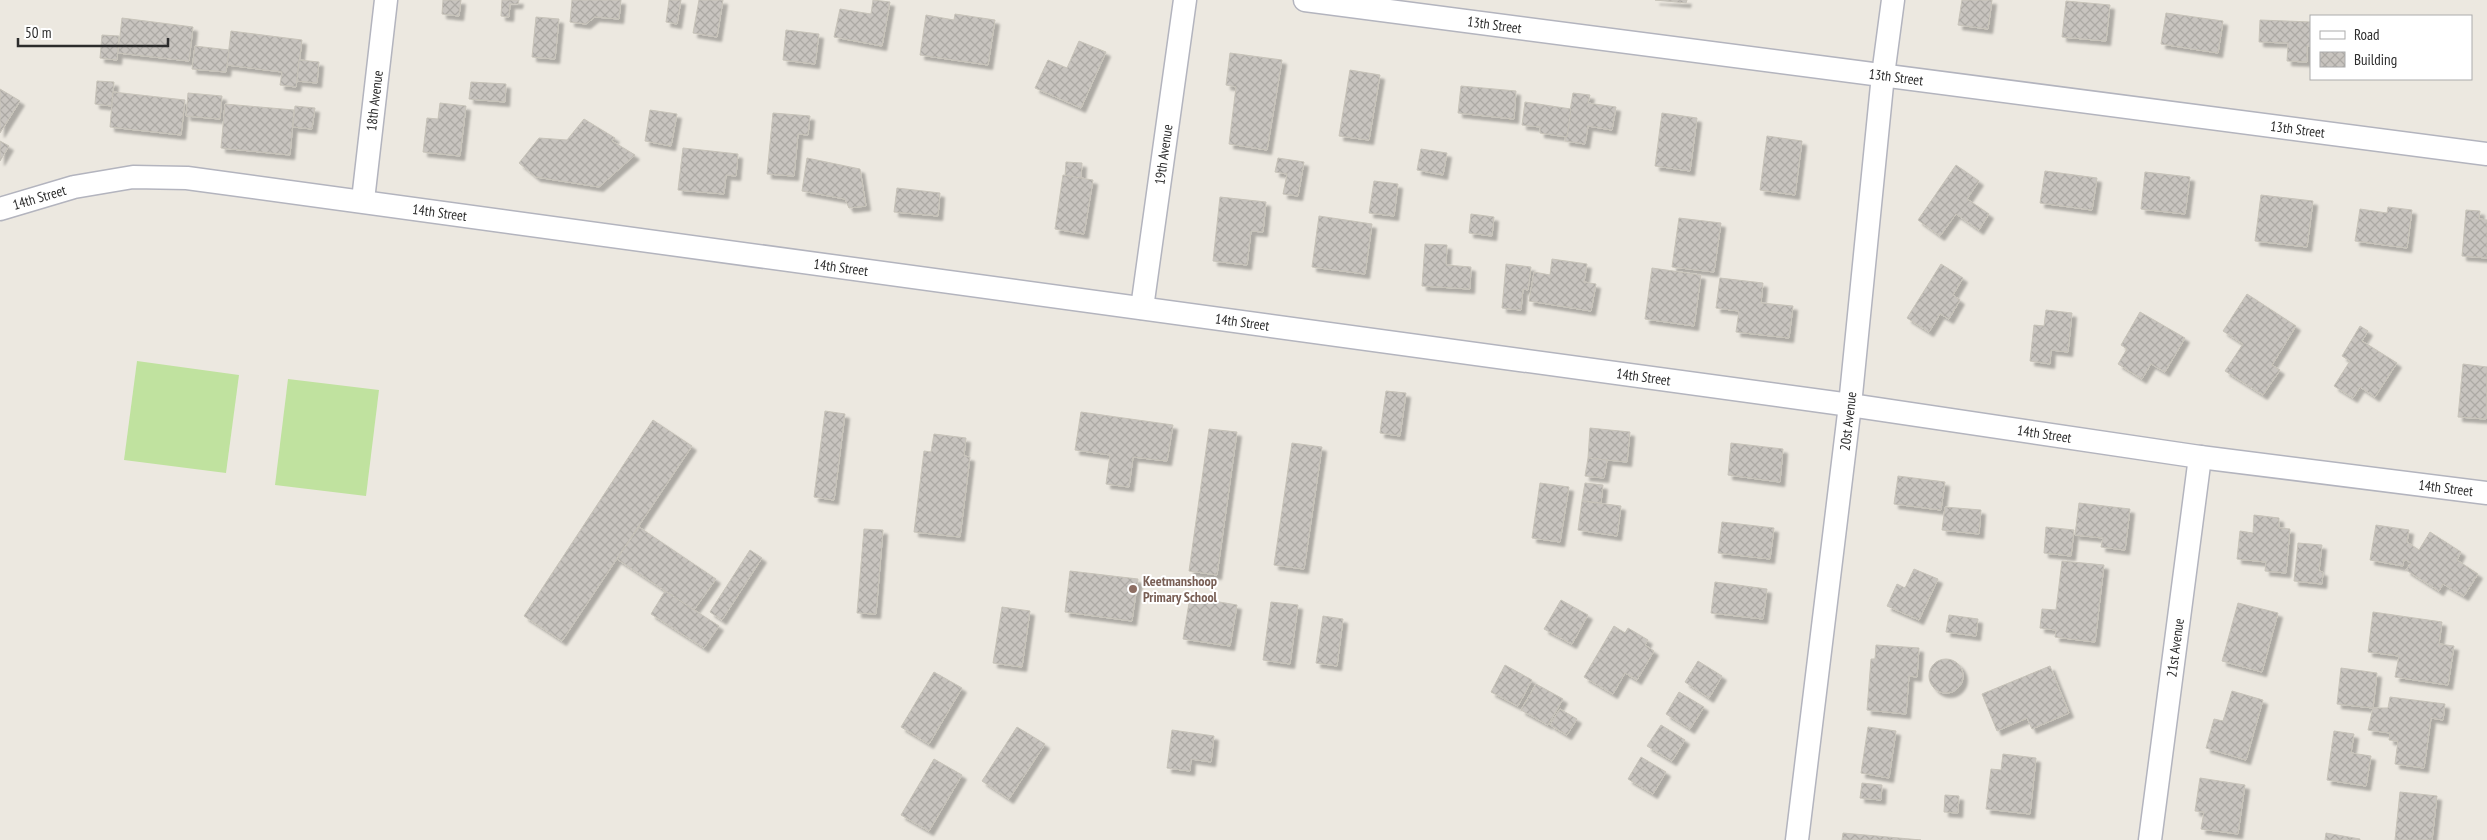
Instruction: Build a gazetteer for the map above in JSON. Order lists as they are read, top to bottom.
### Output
{
  "streets": {
    "street": [
      "13th Street",
      "18th Avenue",
      "19th Avenue",
      "14th Street",
      "20st Avenue",
      "21st Avenue"
    ]
  },
  "crossings": [
    ["13th Street", "20st Avenue"],
    ["18th Avenue", "14th Street"],
    ["19th Avenue", "14th Street"],
    ["14th Street", "20st Avenue"],
    ["14th Street", "21st Avenue"]
  ],
  "places": ["Keetmanshoop Primary School"],
  "legend": ["Road", "Building"],
  "scale_bar": "50 m"
}
